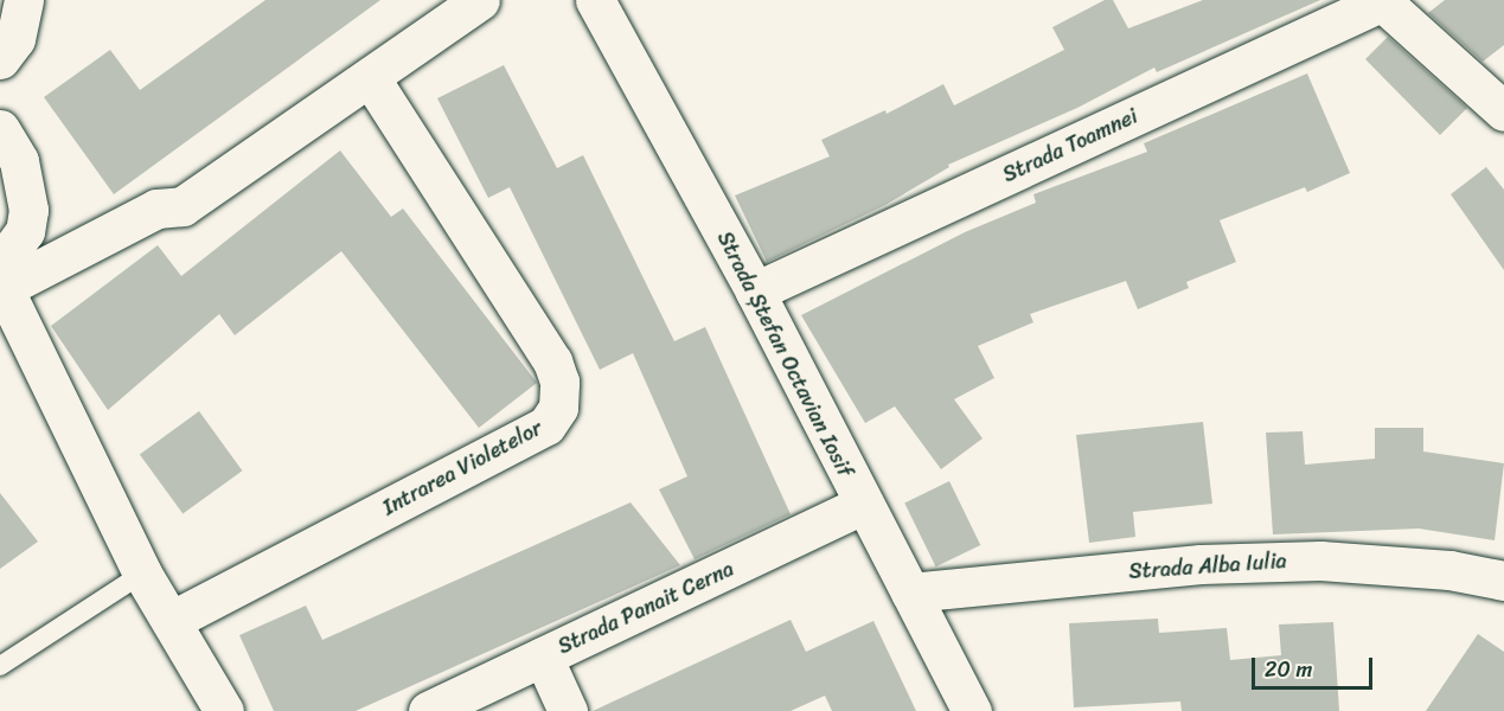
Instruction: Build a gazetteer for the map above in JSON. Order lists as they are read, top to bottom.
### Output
{
  "streets": {
    "street": [
      "Strada Toamnei",
      "Strada Ștefan Octavian Iosif",
      "Intrarea Violetelor",
      "Strada Alba Iulia",
      "Strada Panait Cerna"
    ]
  },
  "crossings": [
    ["Strada Toamnei", "Strada Ștefan Octavian Iosif"],
    ["Strada Ștefan Octavian Iosif", "Strada Alba Iulia"],
    ["Strada Ștefan Octavian Iosif", "Strada Panait Cerna"]
  ],
  "scale_bar": "20 m"
}
